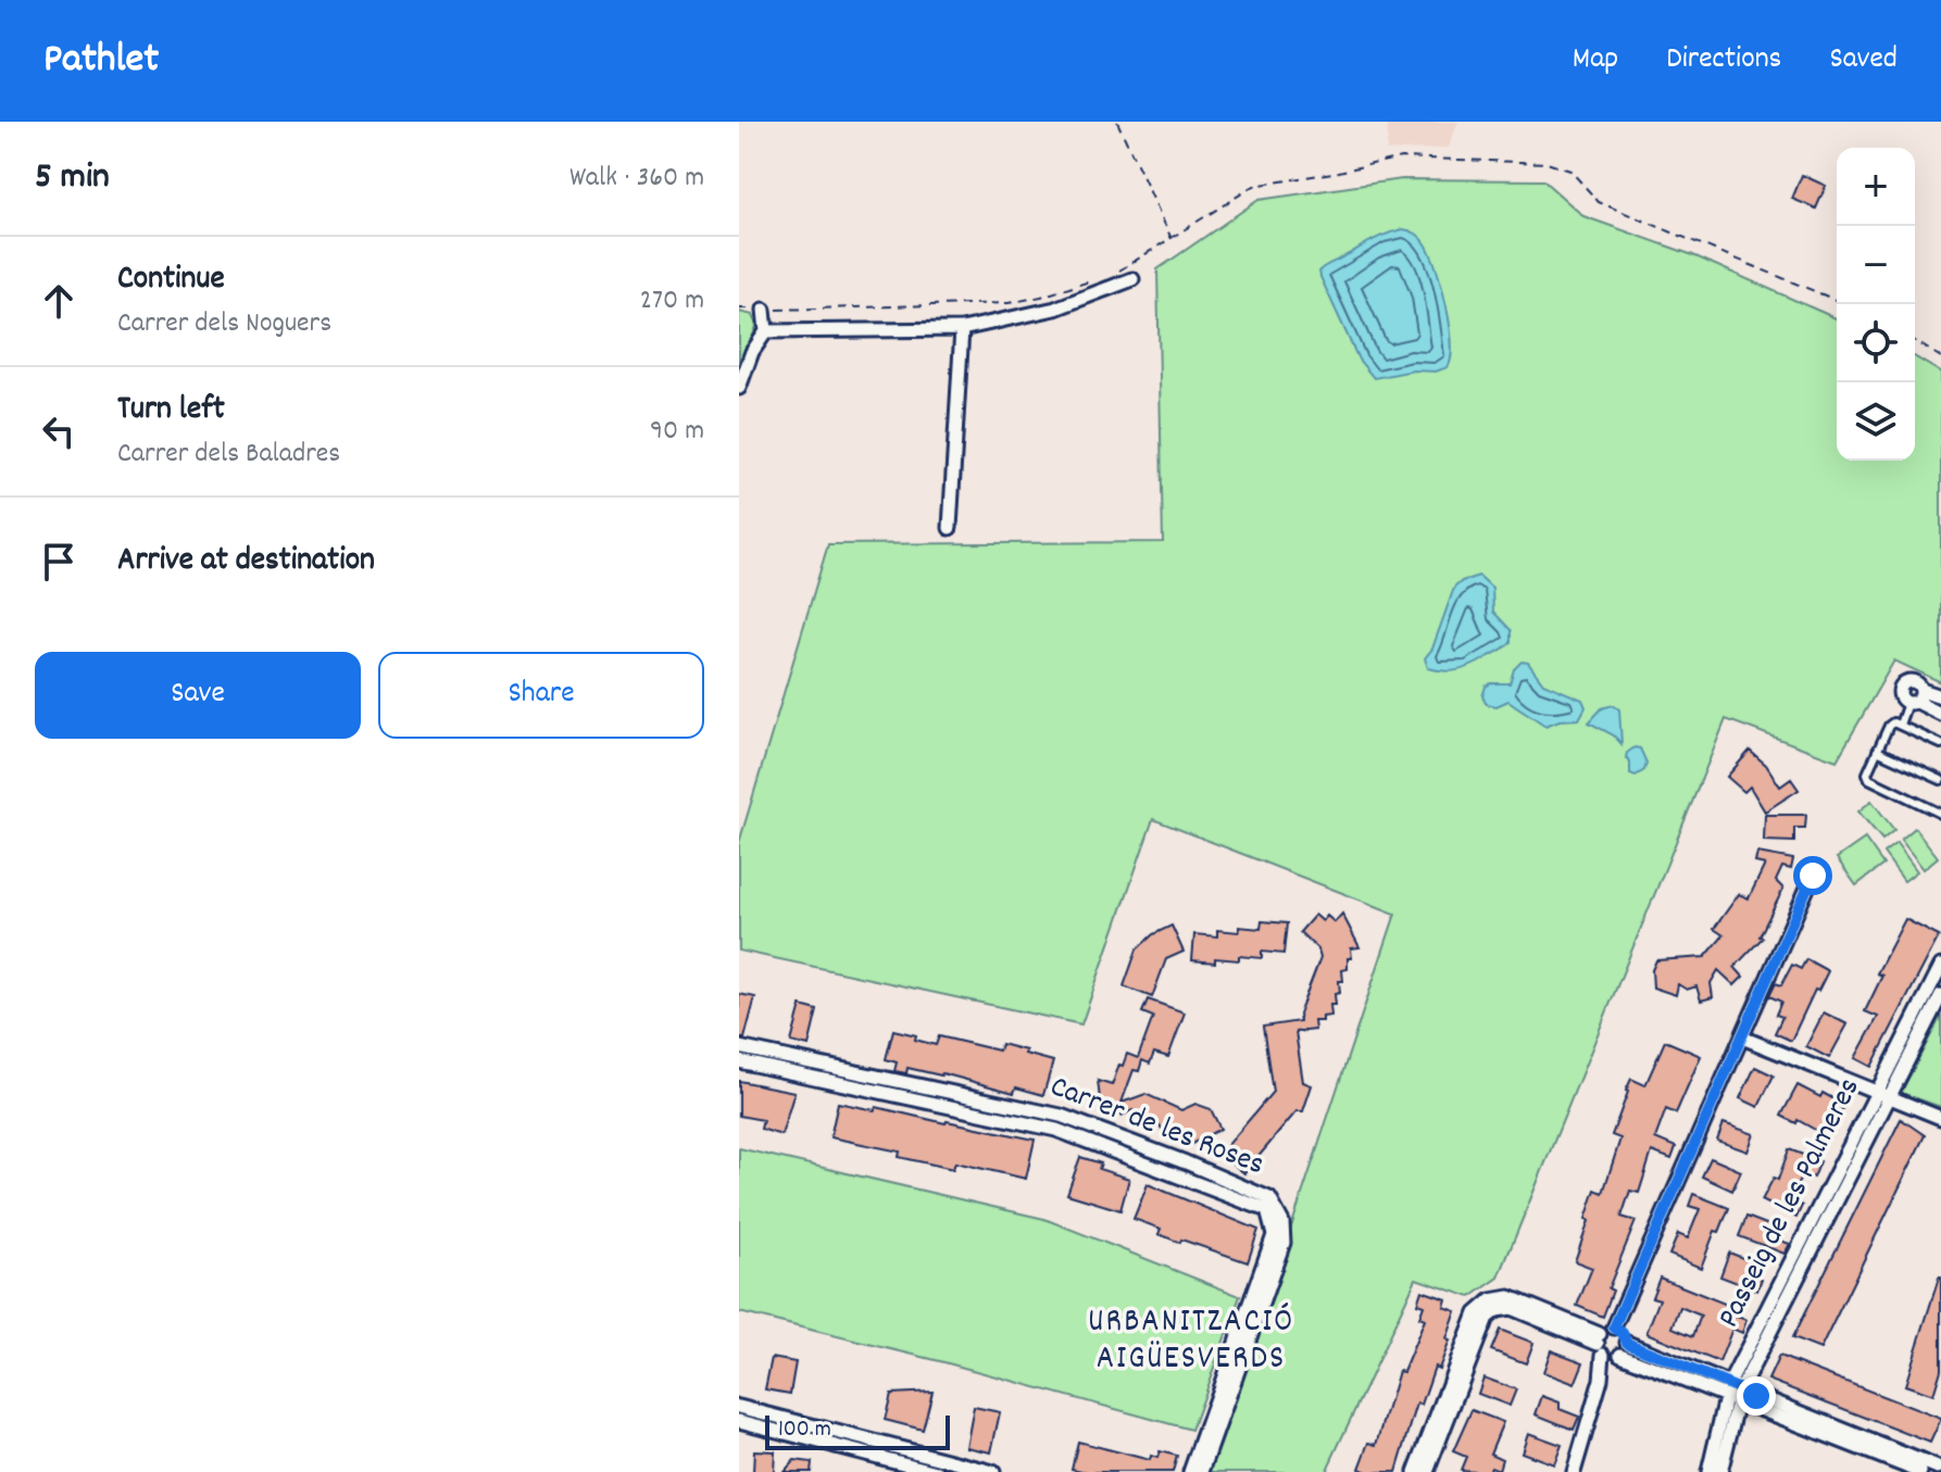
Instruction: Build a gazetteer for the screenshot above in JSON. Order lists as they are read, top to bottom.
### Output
{
  "streets": {
    "street": ["Carrer de les Roses", "Passeig de les Palmeres"]
  },
  "districts": ["URBANITZACIÓ AIGÜESVERDS"],
  "scale_bar": "100 m",
  "page": {
    "header": "Pathlet",
    "nav": ["Map", "Directions", "Saved"],
    "heading": ["5 min", "Walk · 360 m"],
    "map_buttons": ["+", "−"],
    "list": [
      ["Continue", "Carrer dels Noguers", "270 m"],
      ["Turn left", "Carrer dels Baladres", "90 m"],
      "Arrive at destination"
    ],
    "buttons": ["Save", "Share"],
    "scale": "100 m"
  }
}
